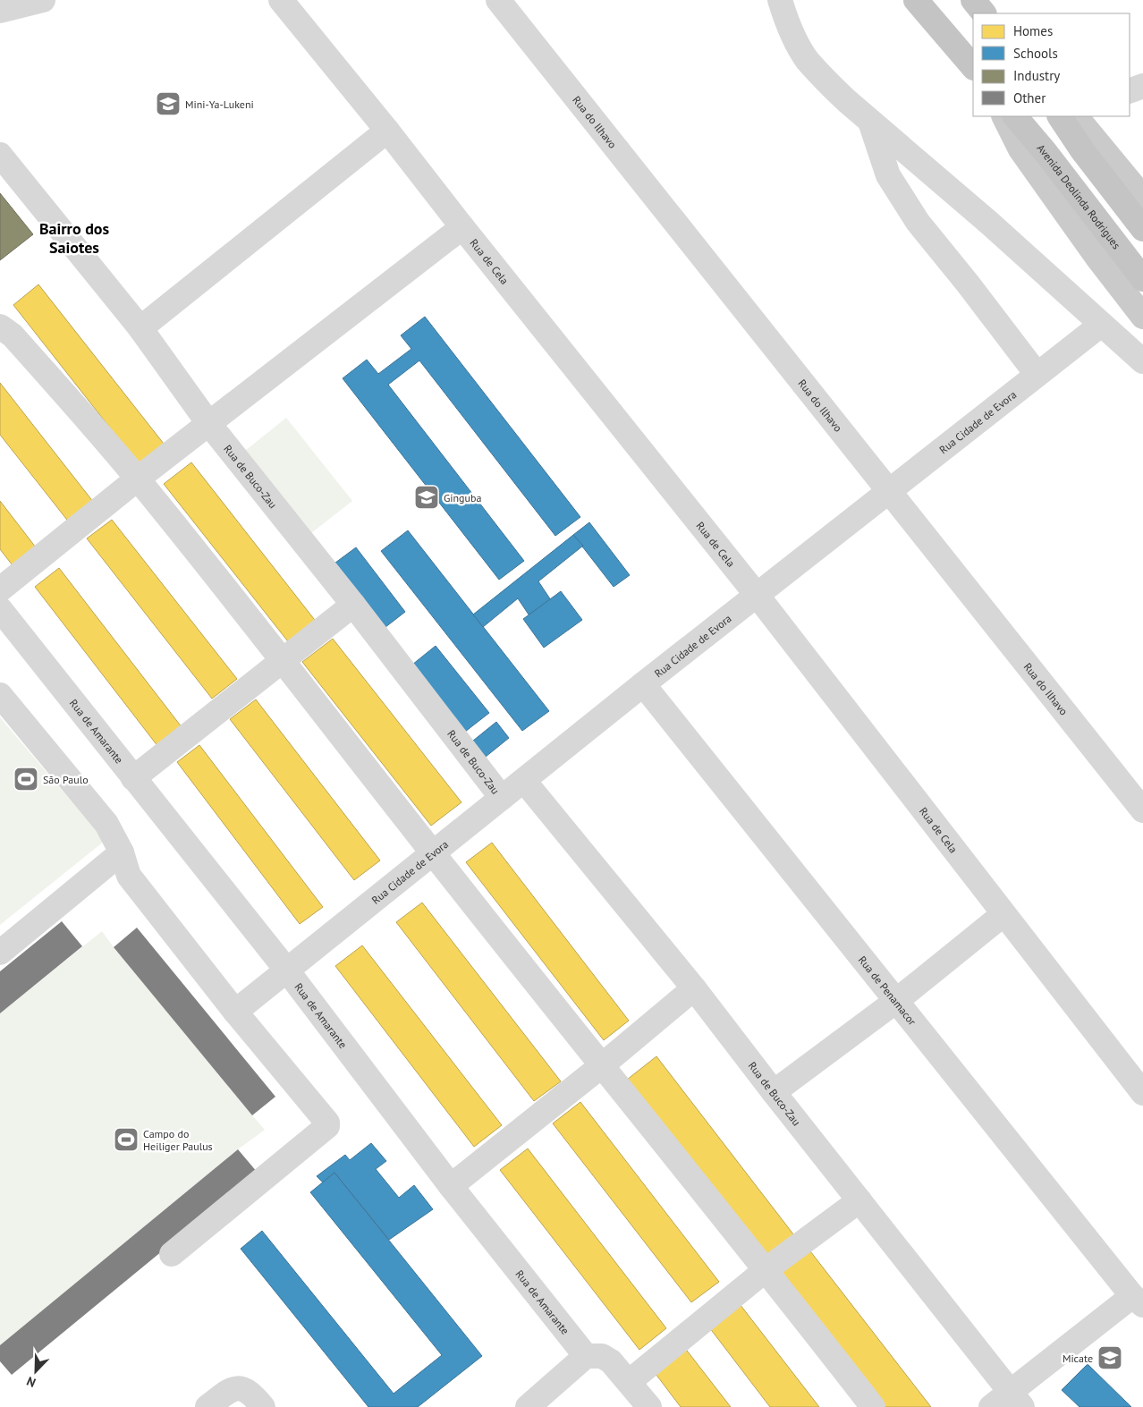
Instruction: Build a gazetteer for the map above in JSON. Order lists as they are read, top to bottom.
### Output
{
  "streets": {
    "highway": ["Avenida Deolinda Rodrigues"],
    "street": [
      "Rua do Ilhavo",
      "Rua de Cela",
      "Rua Cidade de Evora",
      "Rua de Buco-Zau",
      "Rua de Amarante",
      "Rua de Penamacor"
    ]
  },
  "crossings": [
    ["Rua do Ilhavo", "Rua Cidade de Evora"],
    ["Rua de Cela", "Rua Cidade de Evora"],
    ["Rua Cidade de Evora", "Rua de Buco-Zau"],
    ["Rua Cidade de Evora", "Rua de Amarante"],
    ["Rua Cidade de Evora", "Rua de Penamacor"]
  ],
  "districts": ["Bairro dos Saiotes"],
  "places": {
    "school or university": ["Mini-Ya-Lukeni", "Ginguba", "Micate"],
    "sports": ["São Paulo", "Campo do Heiliger Paulus"]
  },
  "legend": [
    "Homes",
    "Schools",
    "Industry",
    "Other"
  ],
  "north": "bottom left"
}
